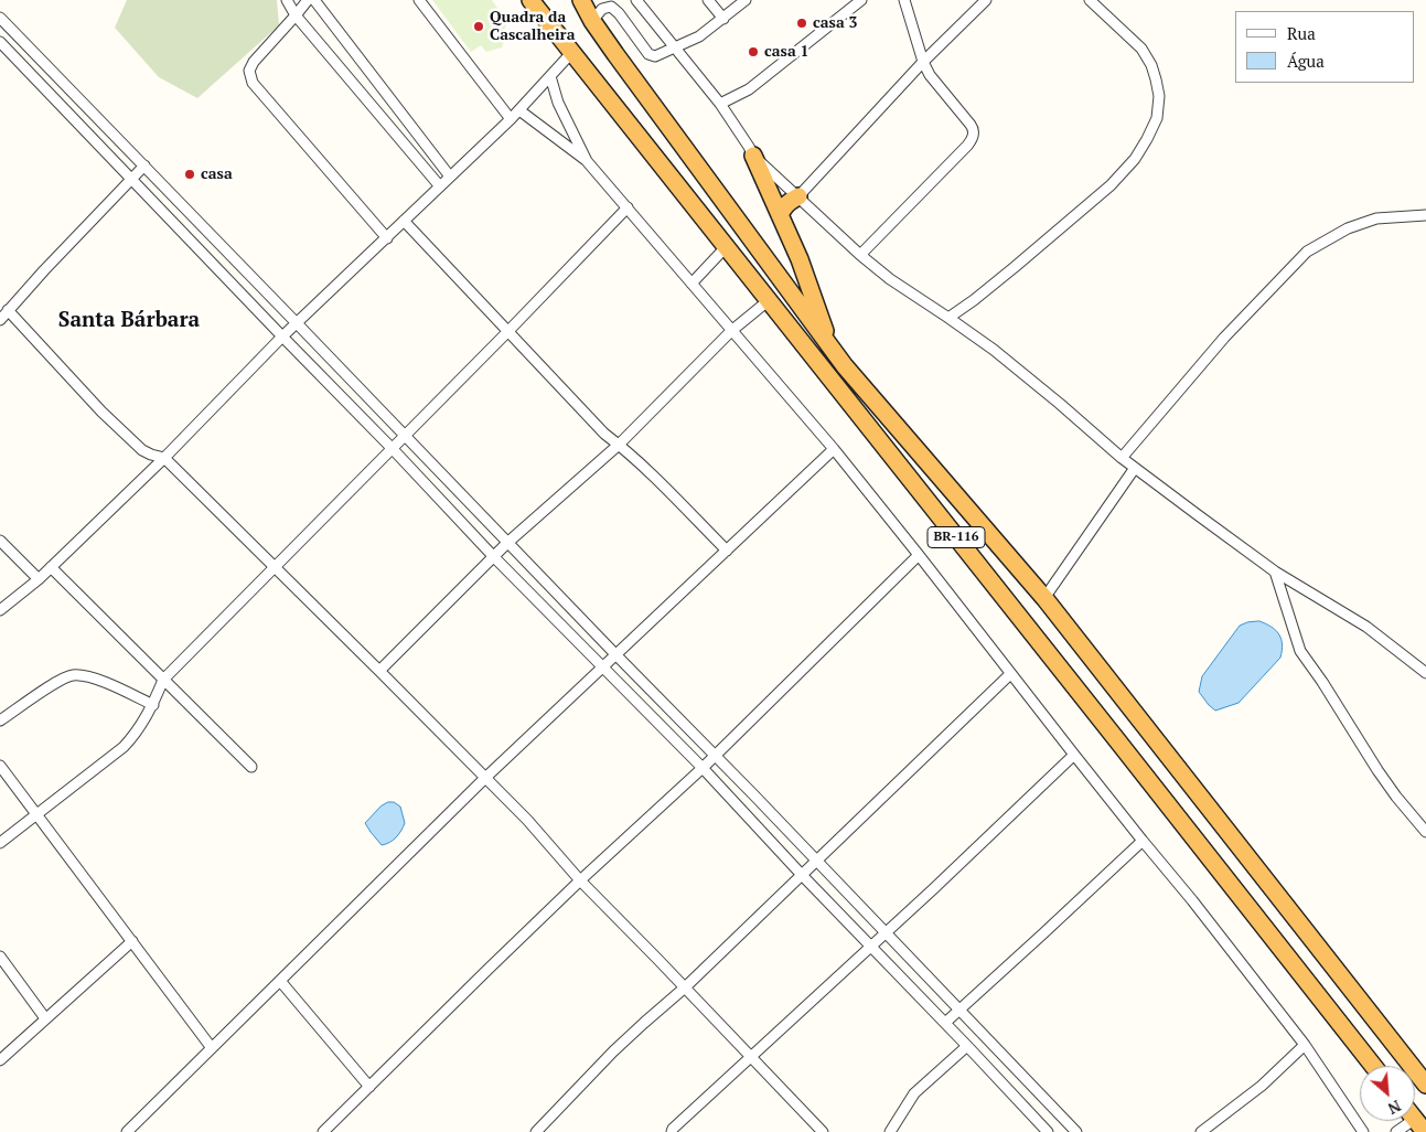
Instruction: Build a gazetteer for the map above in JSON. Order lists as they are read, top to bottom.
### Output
{
  "streets": {
    "highway": ["BR-116"]
  },
  "districts": ["Santa Bárbara"],
  "places": [
    "casa 3",
    "Quadra da Cascalheira",
    "casa 1",
    "casa"
  ],
  "legend": ["Rua", "Água"],
  "north": "bottom right"
}
